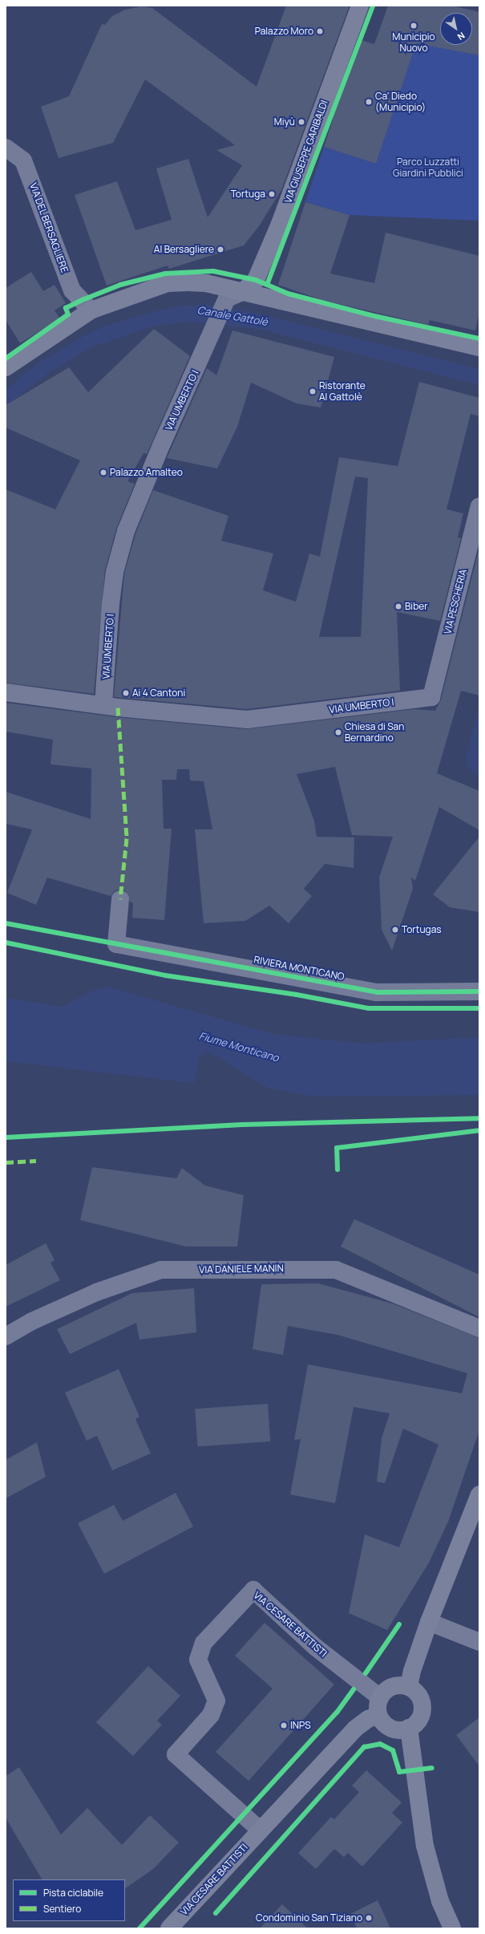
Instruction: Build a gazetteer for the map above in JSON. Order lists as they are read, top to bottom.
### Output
{
  "streets": {
    "street": [
      "VIA GIUSEPPE GARIBALDI",
      "VIA DEL BERSAGLIERE",
      "VIA UMBERTO I",
      "VIA PESCHERIA",
      "RIVIERA MONTICANO",
      "VIA DANIELE MANIN",
      "VIA CESARE BATTISTI"
    ]
  },
  "crossings": [
    ["VIA GIUSEPPE GARIBALDI", "VIA UMBERTO I"],
    ["VIA UMBERTO I", "VIA PESCHERIA"]
  ],
  "water": ["Canale Gattolè", "Fiume Monticano"],
  "parks": ["Parco Luzzatti Giardini Pubblici"],
  "places": [
    "Municipio Nuovo",
    "Palazzo Moro",
    "Ca' Diedo (Municipio)",
    "Miyù",
    "Tortuga",
    "Al Bersagliere",
    "Ristorante Al Gattolè",
    "Palazzo Amalteo",
    "Biber",
    "Ai 4 Cantoni",
    "Chiesa di San Bernardino",
    "Tortugas",
    "INPS",
    "Condominio San Tiziano"
  ],
  "legend": ["Pista ciclabile", "Sentiero"],
  "north": "bottom right"
}
